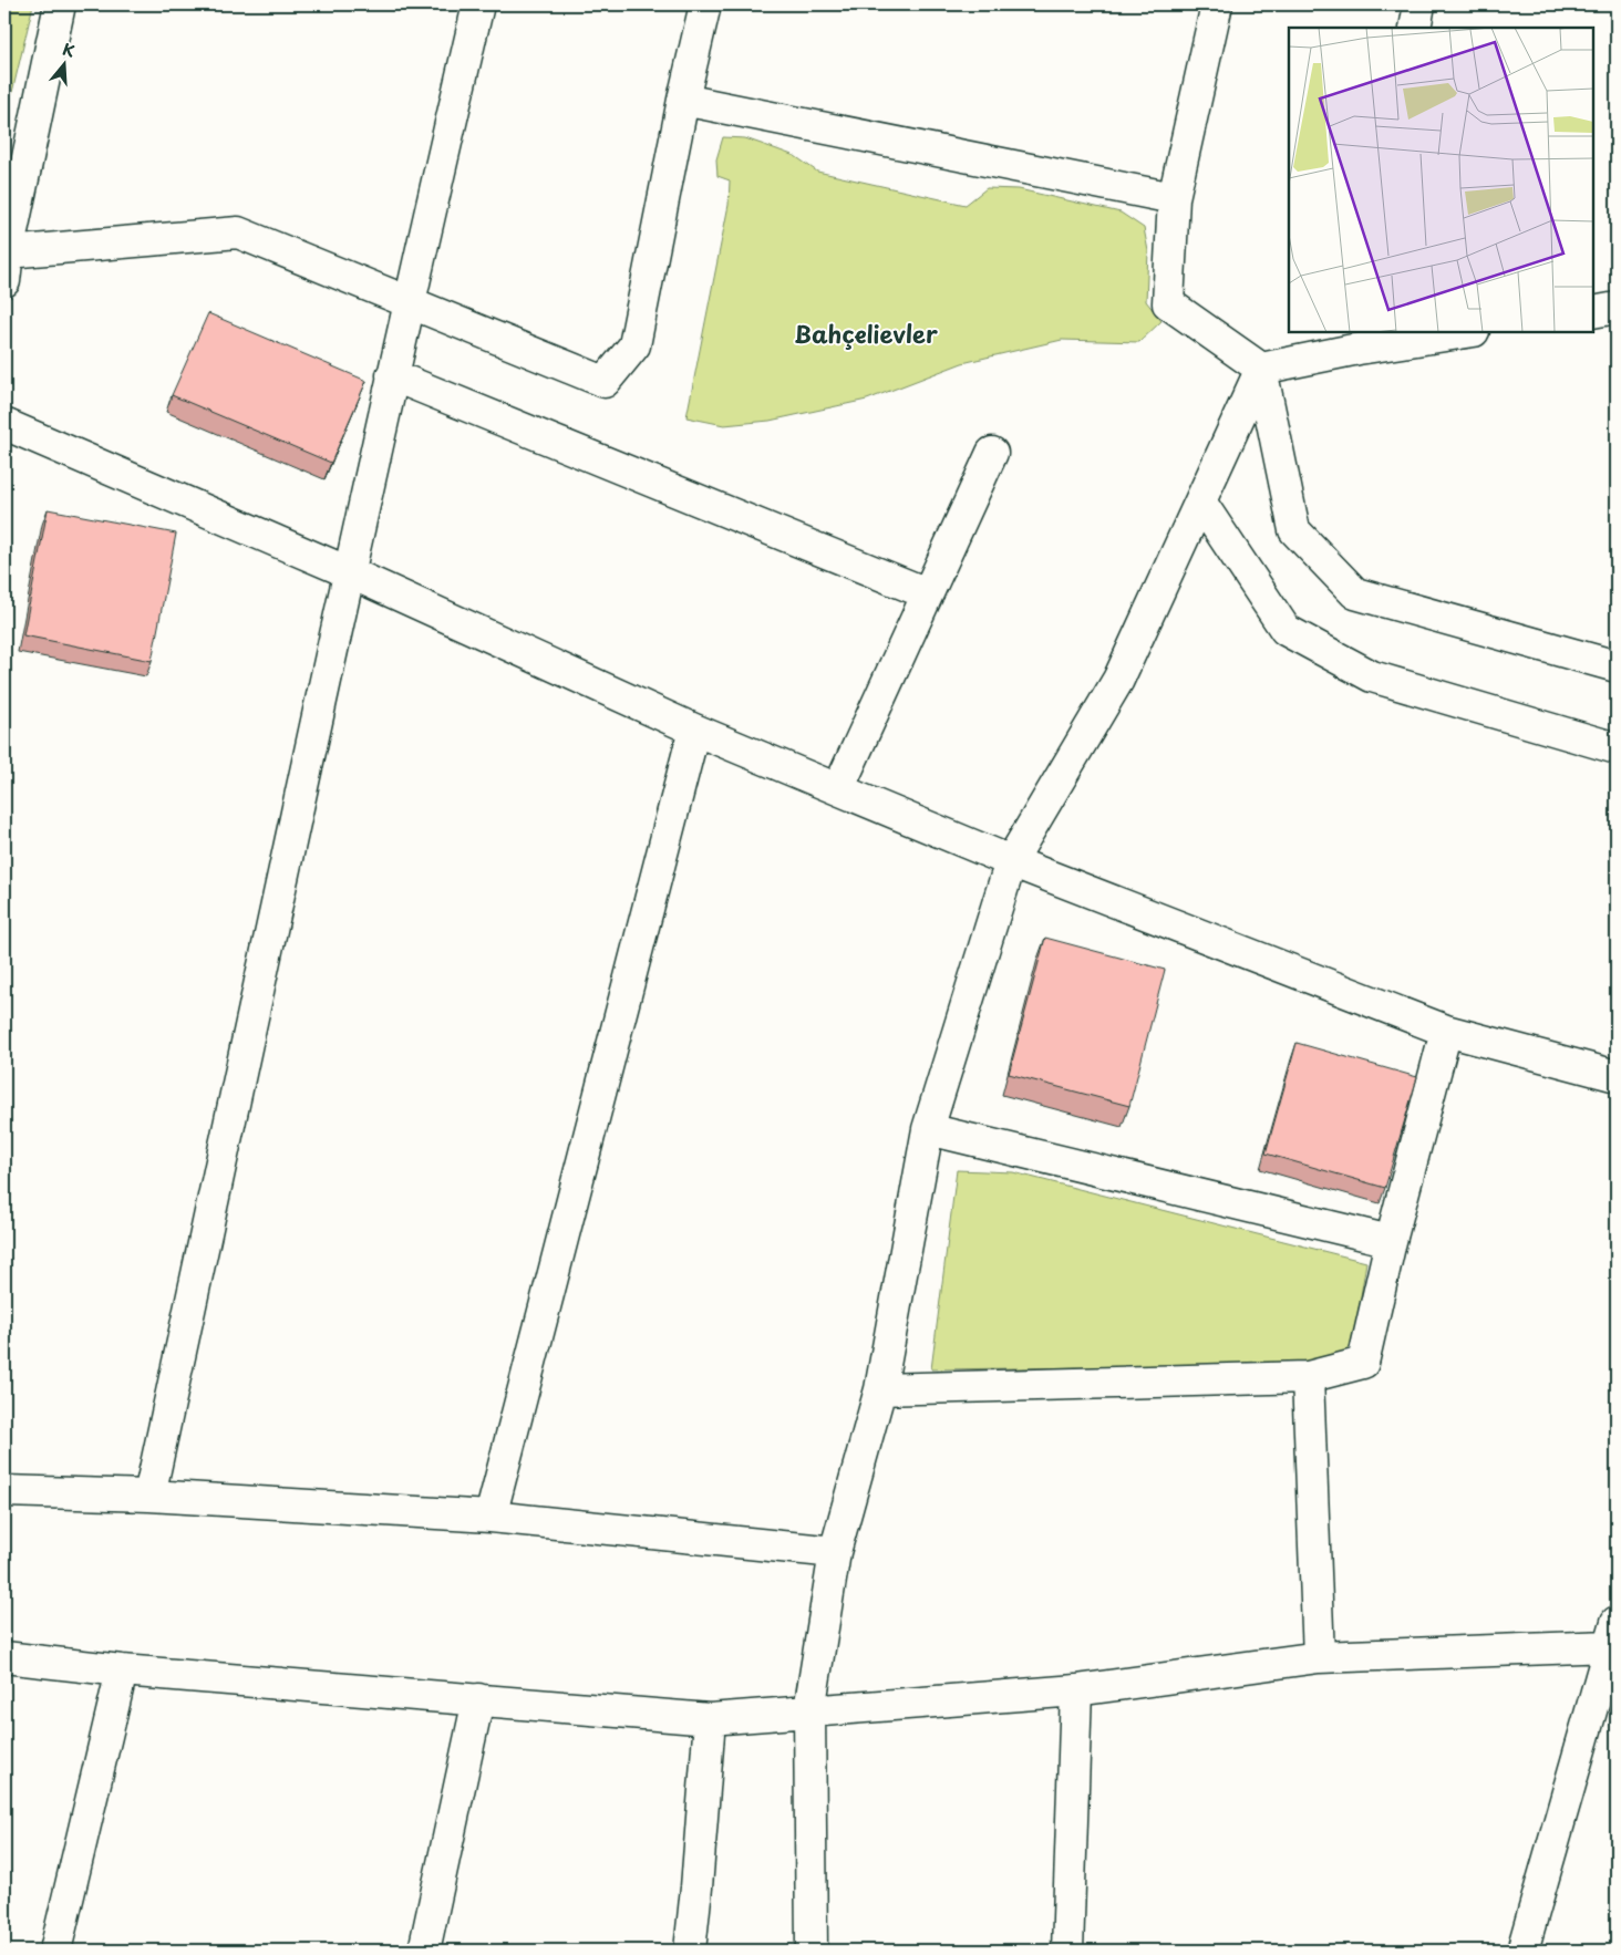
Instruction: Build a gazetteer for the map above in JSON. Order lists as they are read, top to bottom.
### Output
{
  "districts": ["Bahçelievler"],
  "north": "top"
}
